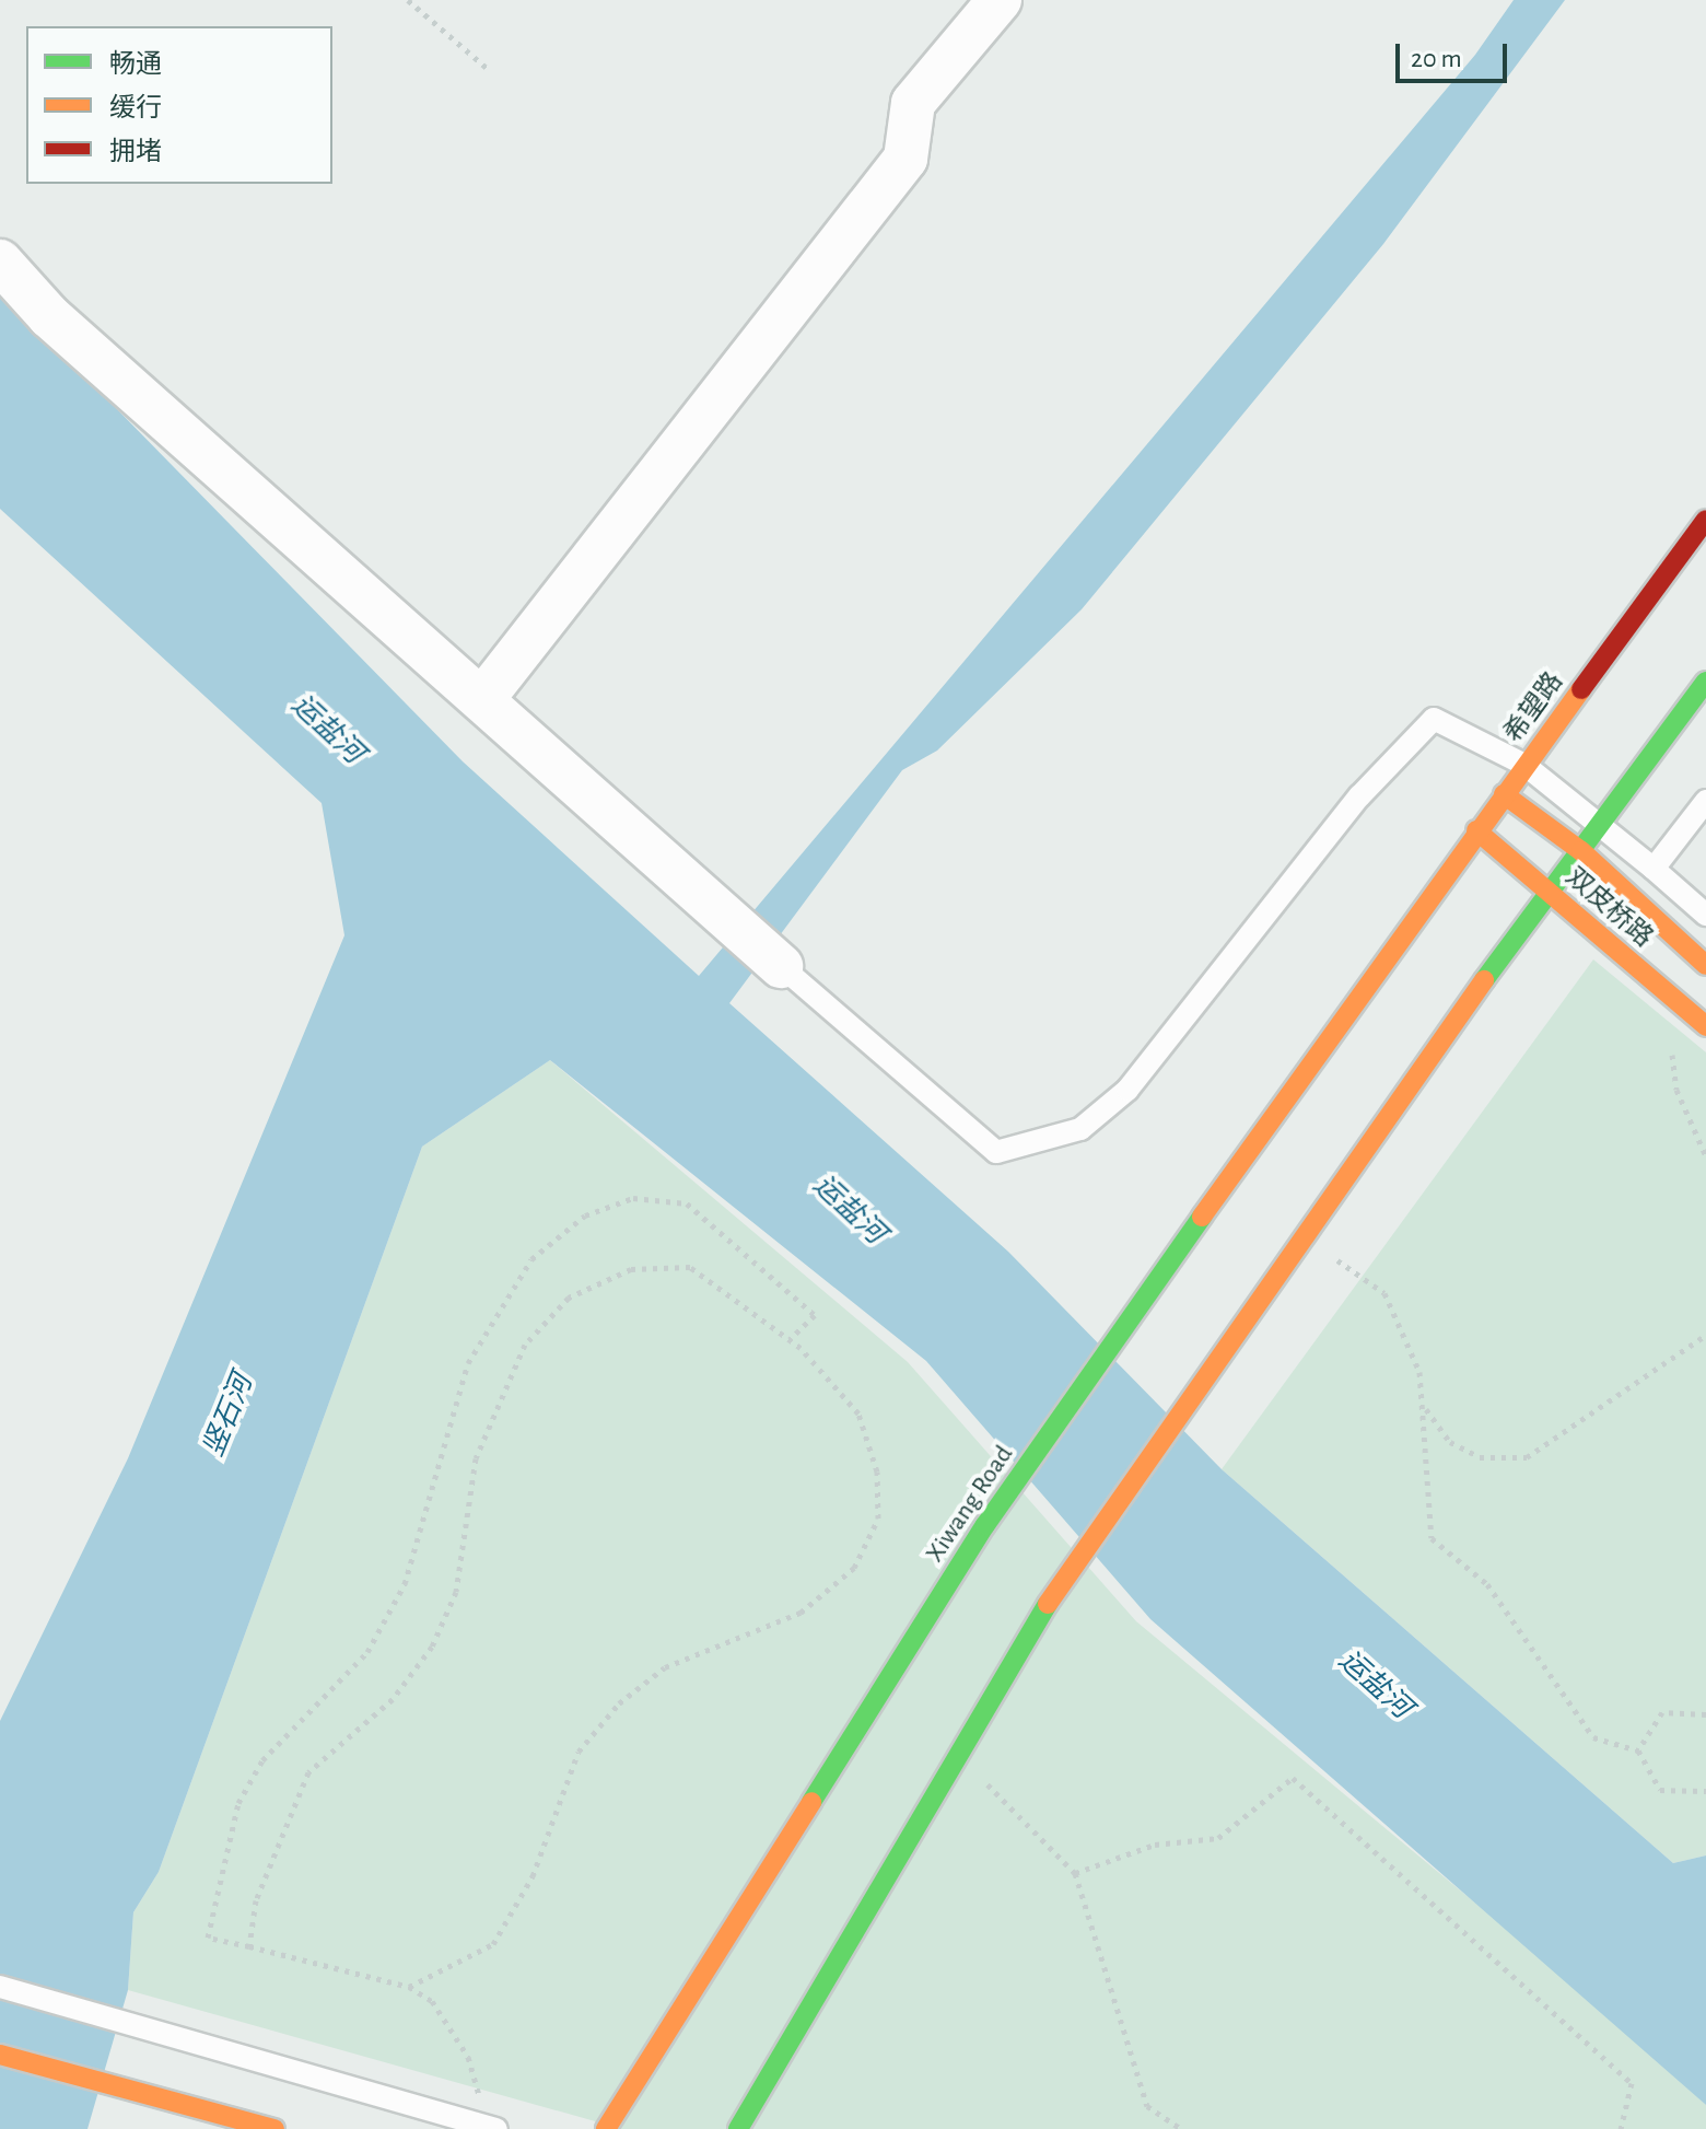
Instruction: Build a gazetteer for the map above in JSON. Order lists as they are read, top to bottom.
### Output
{
  "streets": {
    "main road": ["希望路", "双皮桥路", "Xiwang Road"]
  },
  "crossings": [
    ["希望路", "双皮桥路"],
    ["希望路", "Xiwang Road"]
  ],
  "water": ["运盐河", "竖石河"],
  "legend": ["畅通", "缓行", "拥堵"],
  "scale_bar": "20 m"
}
